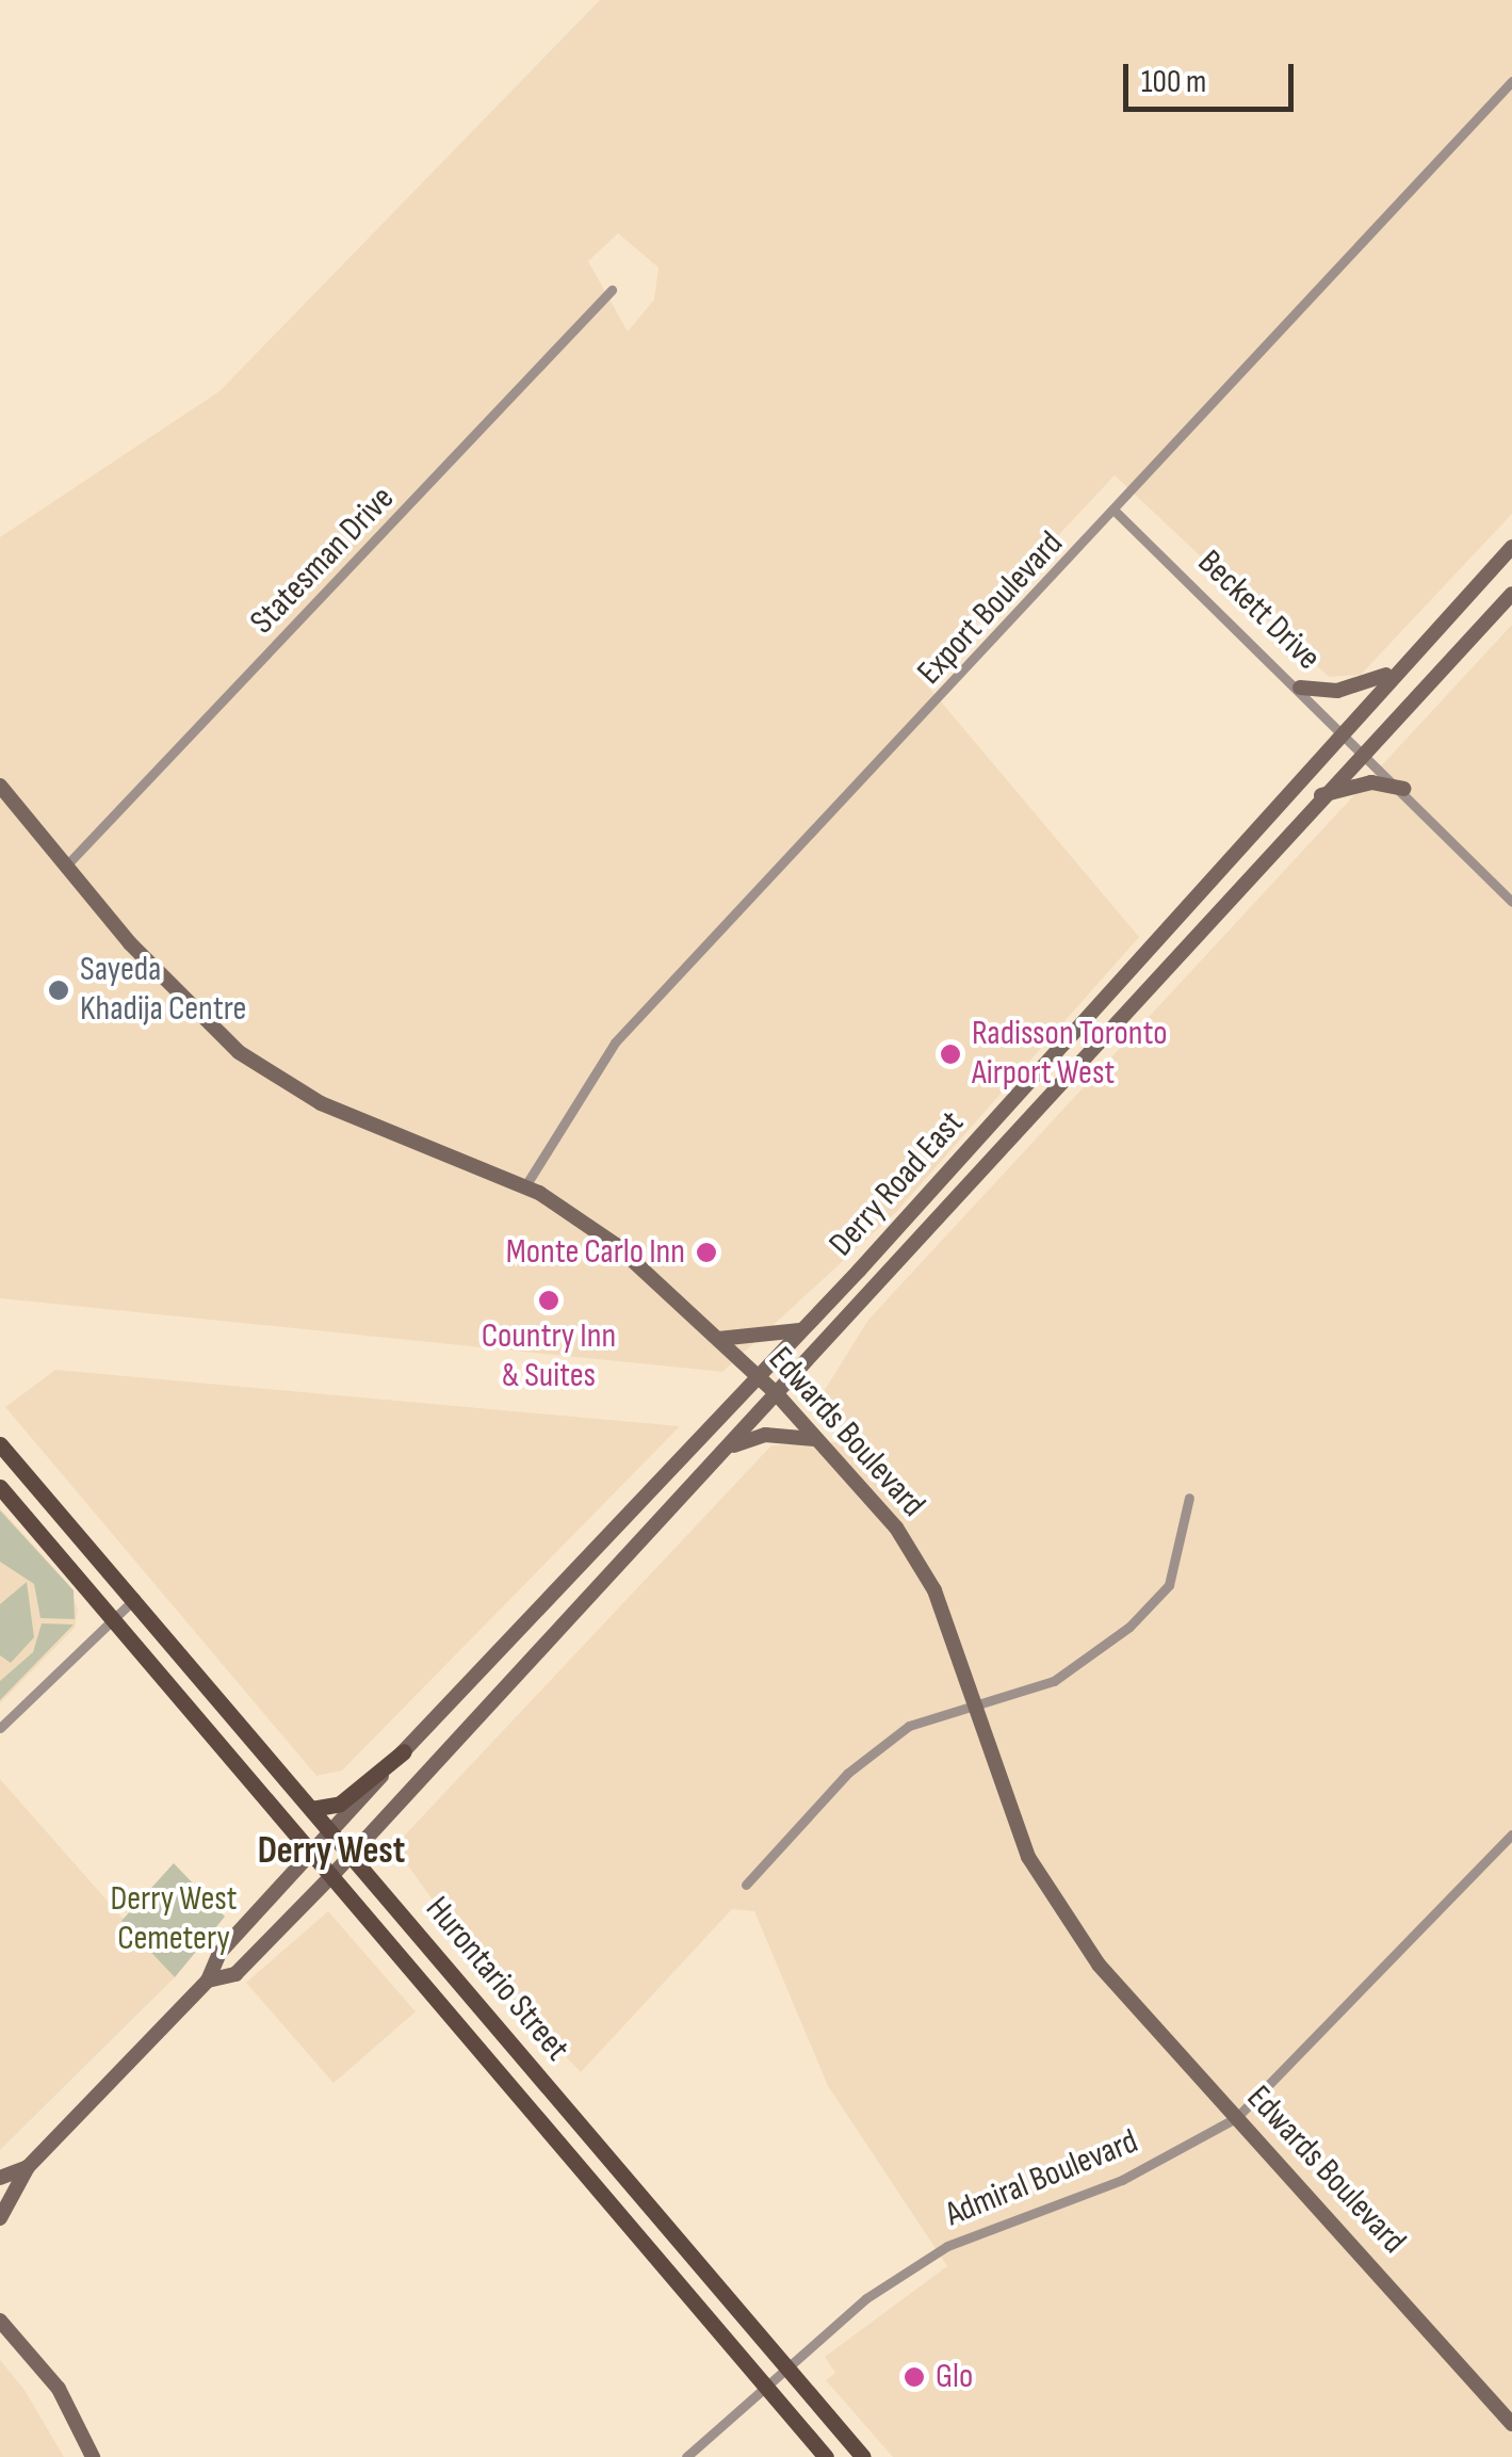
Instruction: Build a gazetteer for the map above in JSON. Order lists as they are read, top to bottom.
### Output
{
  "streets": {
    "main road": ["Derry Road East", "Edwards Boulevard", "Hurontario Street"],
    "street": [
      "Statesman Drive",
      "Export Boulevard",
      "Beckett Drive",
      "Admiral Boulevard"
    ]
  },
  "crossings": [
    ["Statesman Drive", "Edwards Boulevard"],
    ["Export Boulevard", "Beckett Drive"],
    ["Export Boulevard", "Edwards Boulevard"],
    ["Beckett Drive", "Derry Road East"],
    ["Derry Road East", "Edwards Boulevard"],
    ["Derry Road East", "Hurontario Street"],
    ["Edwards Boulevard", "Admiral Boulevard"],
    ["Hurontario Street", "Admiral Boulevard"]
  ],
  "districts": ["Derry West"],
  "parks": ["Derry West Cemetery"],
  "places": [
    "Sayeda Khadija Centre",
    "Radisson Toronto Airport West",
    "Monte Carlo Inn",
    "Country Inn & Suites",
    "Glo"
  ],
  "scale_bar": "100 m"
}
